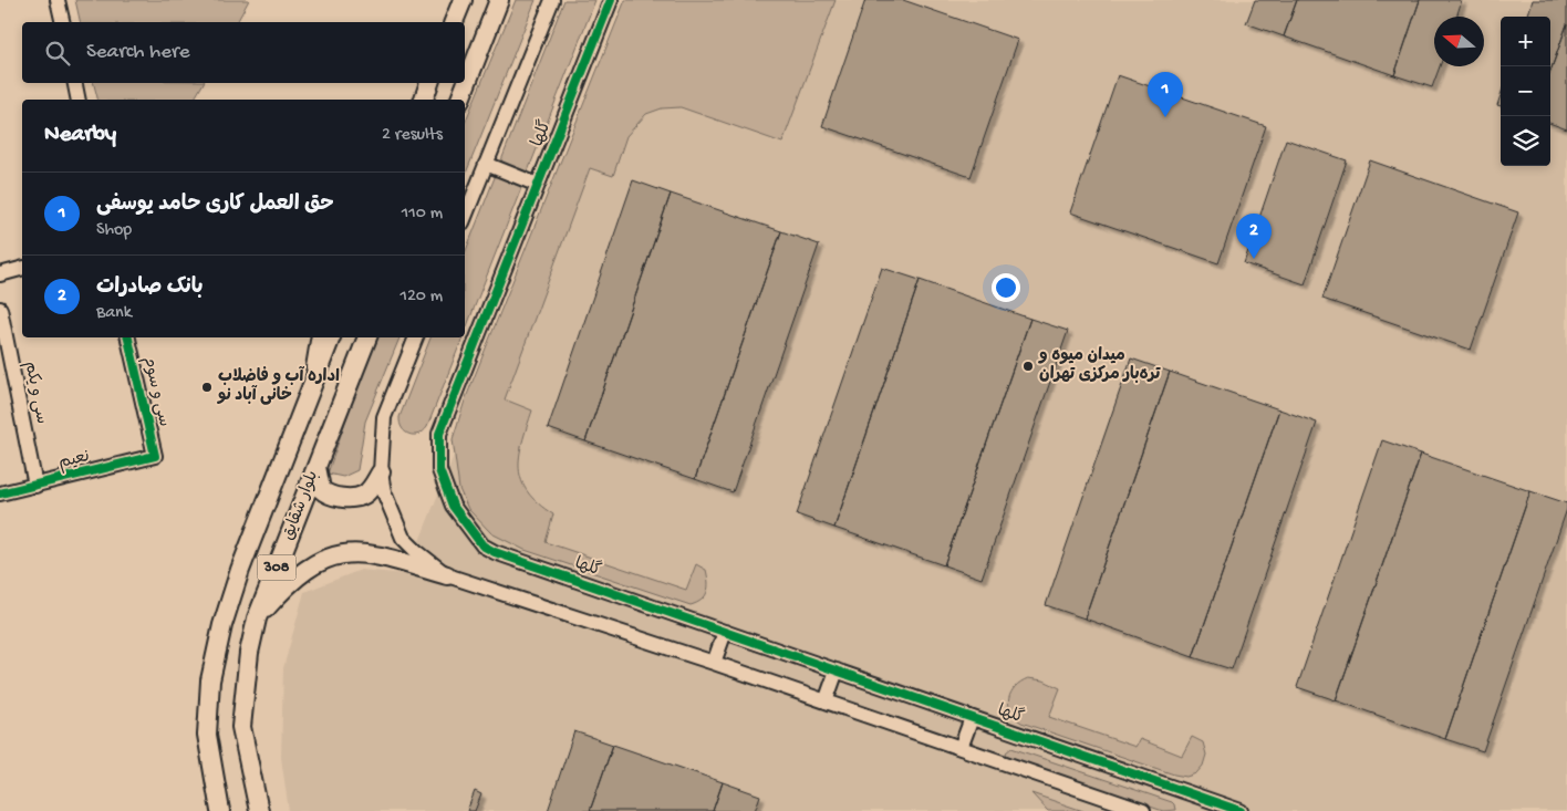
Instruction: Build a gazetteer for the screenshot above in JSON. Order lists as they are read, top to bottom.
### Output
{
  "streets": {
    "main road": ["بلوار شقایق", "308"],
    "street": [
      "گلها",
      "سی و سوم",
      "سی و یکم",
      "نعیم"
    ]
  },
  "crossings": [
    ["سی و سوم", "نعیم"],
    ["سی و یکم", "نعیم"]
  ],
  "places": ["میدان میوه و تره‌بار مرکزی تهران", "اداره آب و فاضلاب خانی آباد نو"],
  "north": "left",
  "page": {
    "map_buttons": ["+", "−"],
    "search": "Search here",
    "pins": ["1", "2"],
    "heading": ["Nearby", "2 results"],
    "list": [
      {
        "mark": "1",
        "name": "حق العمل کاری حامد یوسفی",
        "note": "Shop",
        "value": "110 m"
      },
      {
        "mark": "2",
        "name": "بانک صادرات",
        "note": "Bank",
        "value": "120 m"
      }
    ]
  }
}
